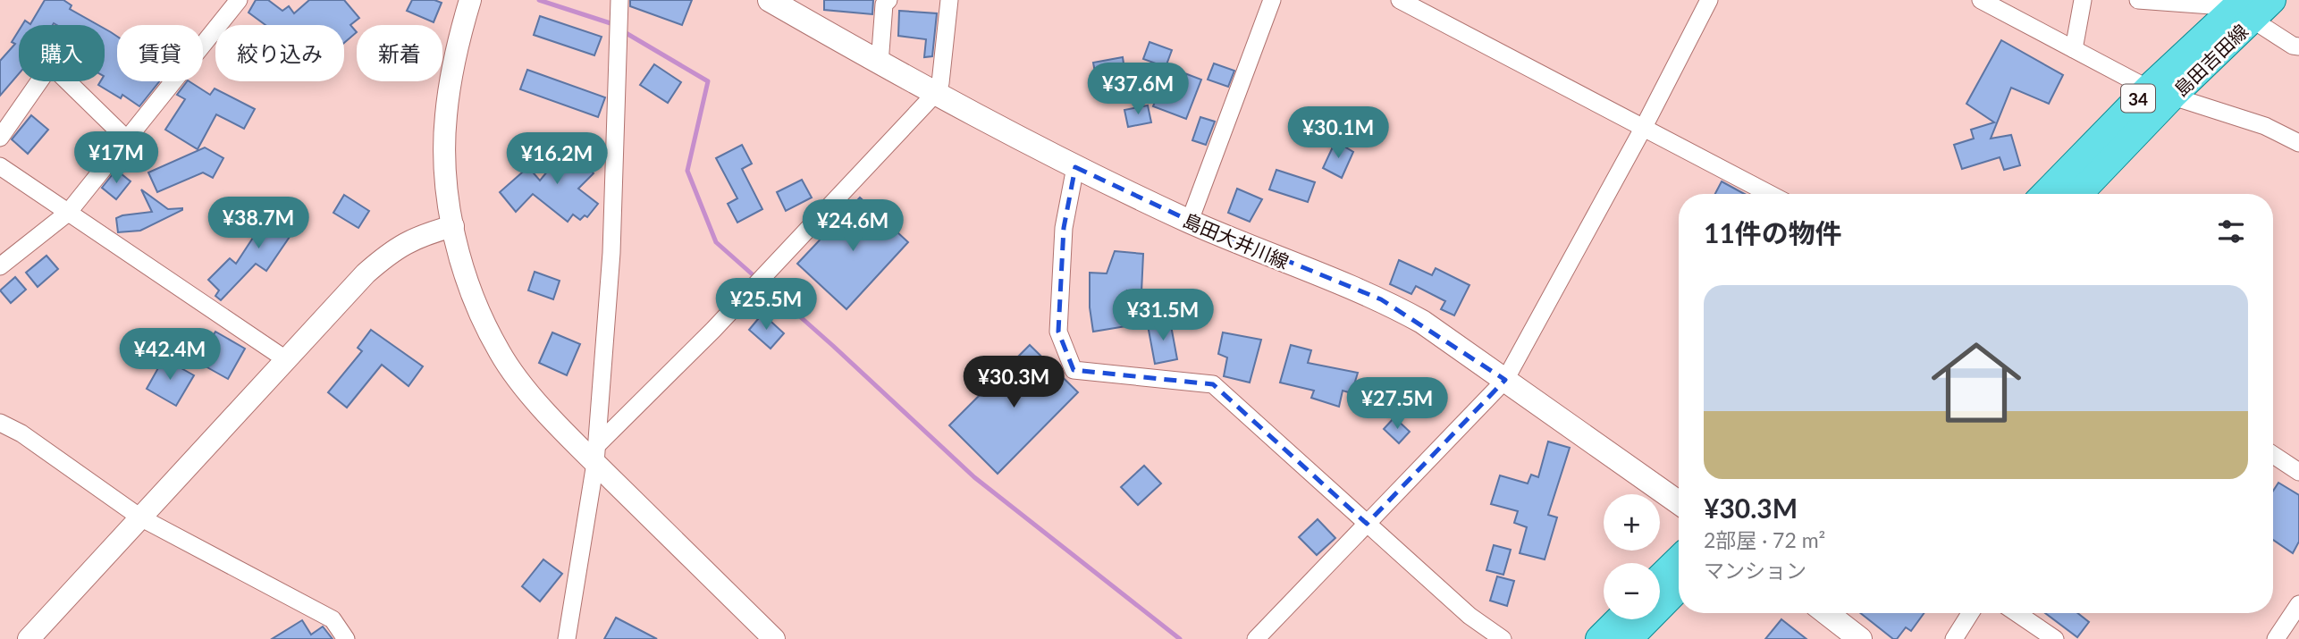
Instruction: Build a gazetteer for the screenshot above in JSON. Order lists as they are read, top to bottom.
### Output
{
  "streets": {
    "main road": ["島田吉田線", "34", "島田大井川線"]
  },
  "page": {
    "chip": [
      "購入",
      "賃貸",
      "絞り込み",
      "新着"
    ],
    "price": [
      "¥37.6M",
      "¥30.1M",
      "¥17M",
      "¥16.2M",
      "¥38.7M",
      "¥24.6M",
      "¥25.5M",
      "¥31.5M",
      "¥42.4M",
      "¥30.3M",
      "¥27.5M"
    ],
    "heading": "11件の物件",
    "list": [
      {
        "name": "¥30.3M",
        "note": "2部屋 · 72 m² · マンション"
      }
    ],
    "map_buttons": ["+", "−"]
  }
}
